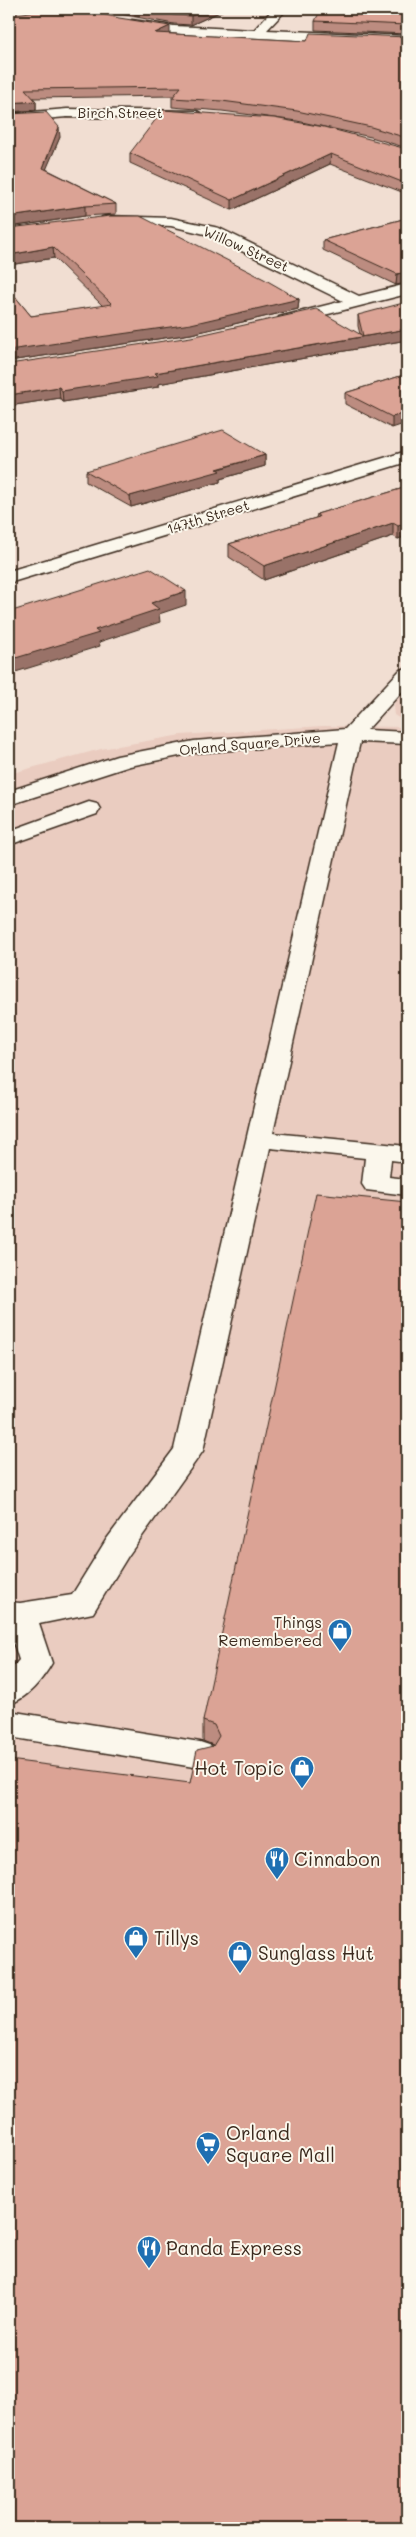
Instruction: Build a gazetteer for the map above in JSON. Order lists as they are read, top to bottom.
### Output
{
  "streets": {
    "street": [
      "Birch Street",
      "Willow Street",
      "147th Street",
      "Orland Square Drive"
    ]
  },
  "places": {
    "shop": [
      "Things Remembered",
      "Hot Topic",
      "Tillys",
      "Sunglass Hut"
    ],
    "restaurant": ["Cinnabon", "Panda Express"],
    "supermarket": ["Orland Square Mall"]
  }
}
